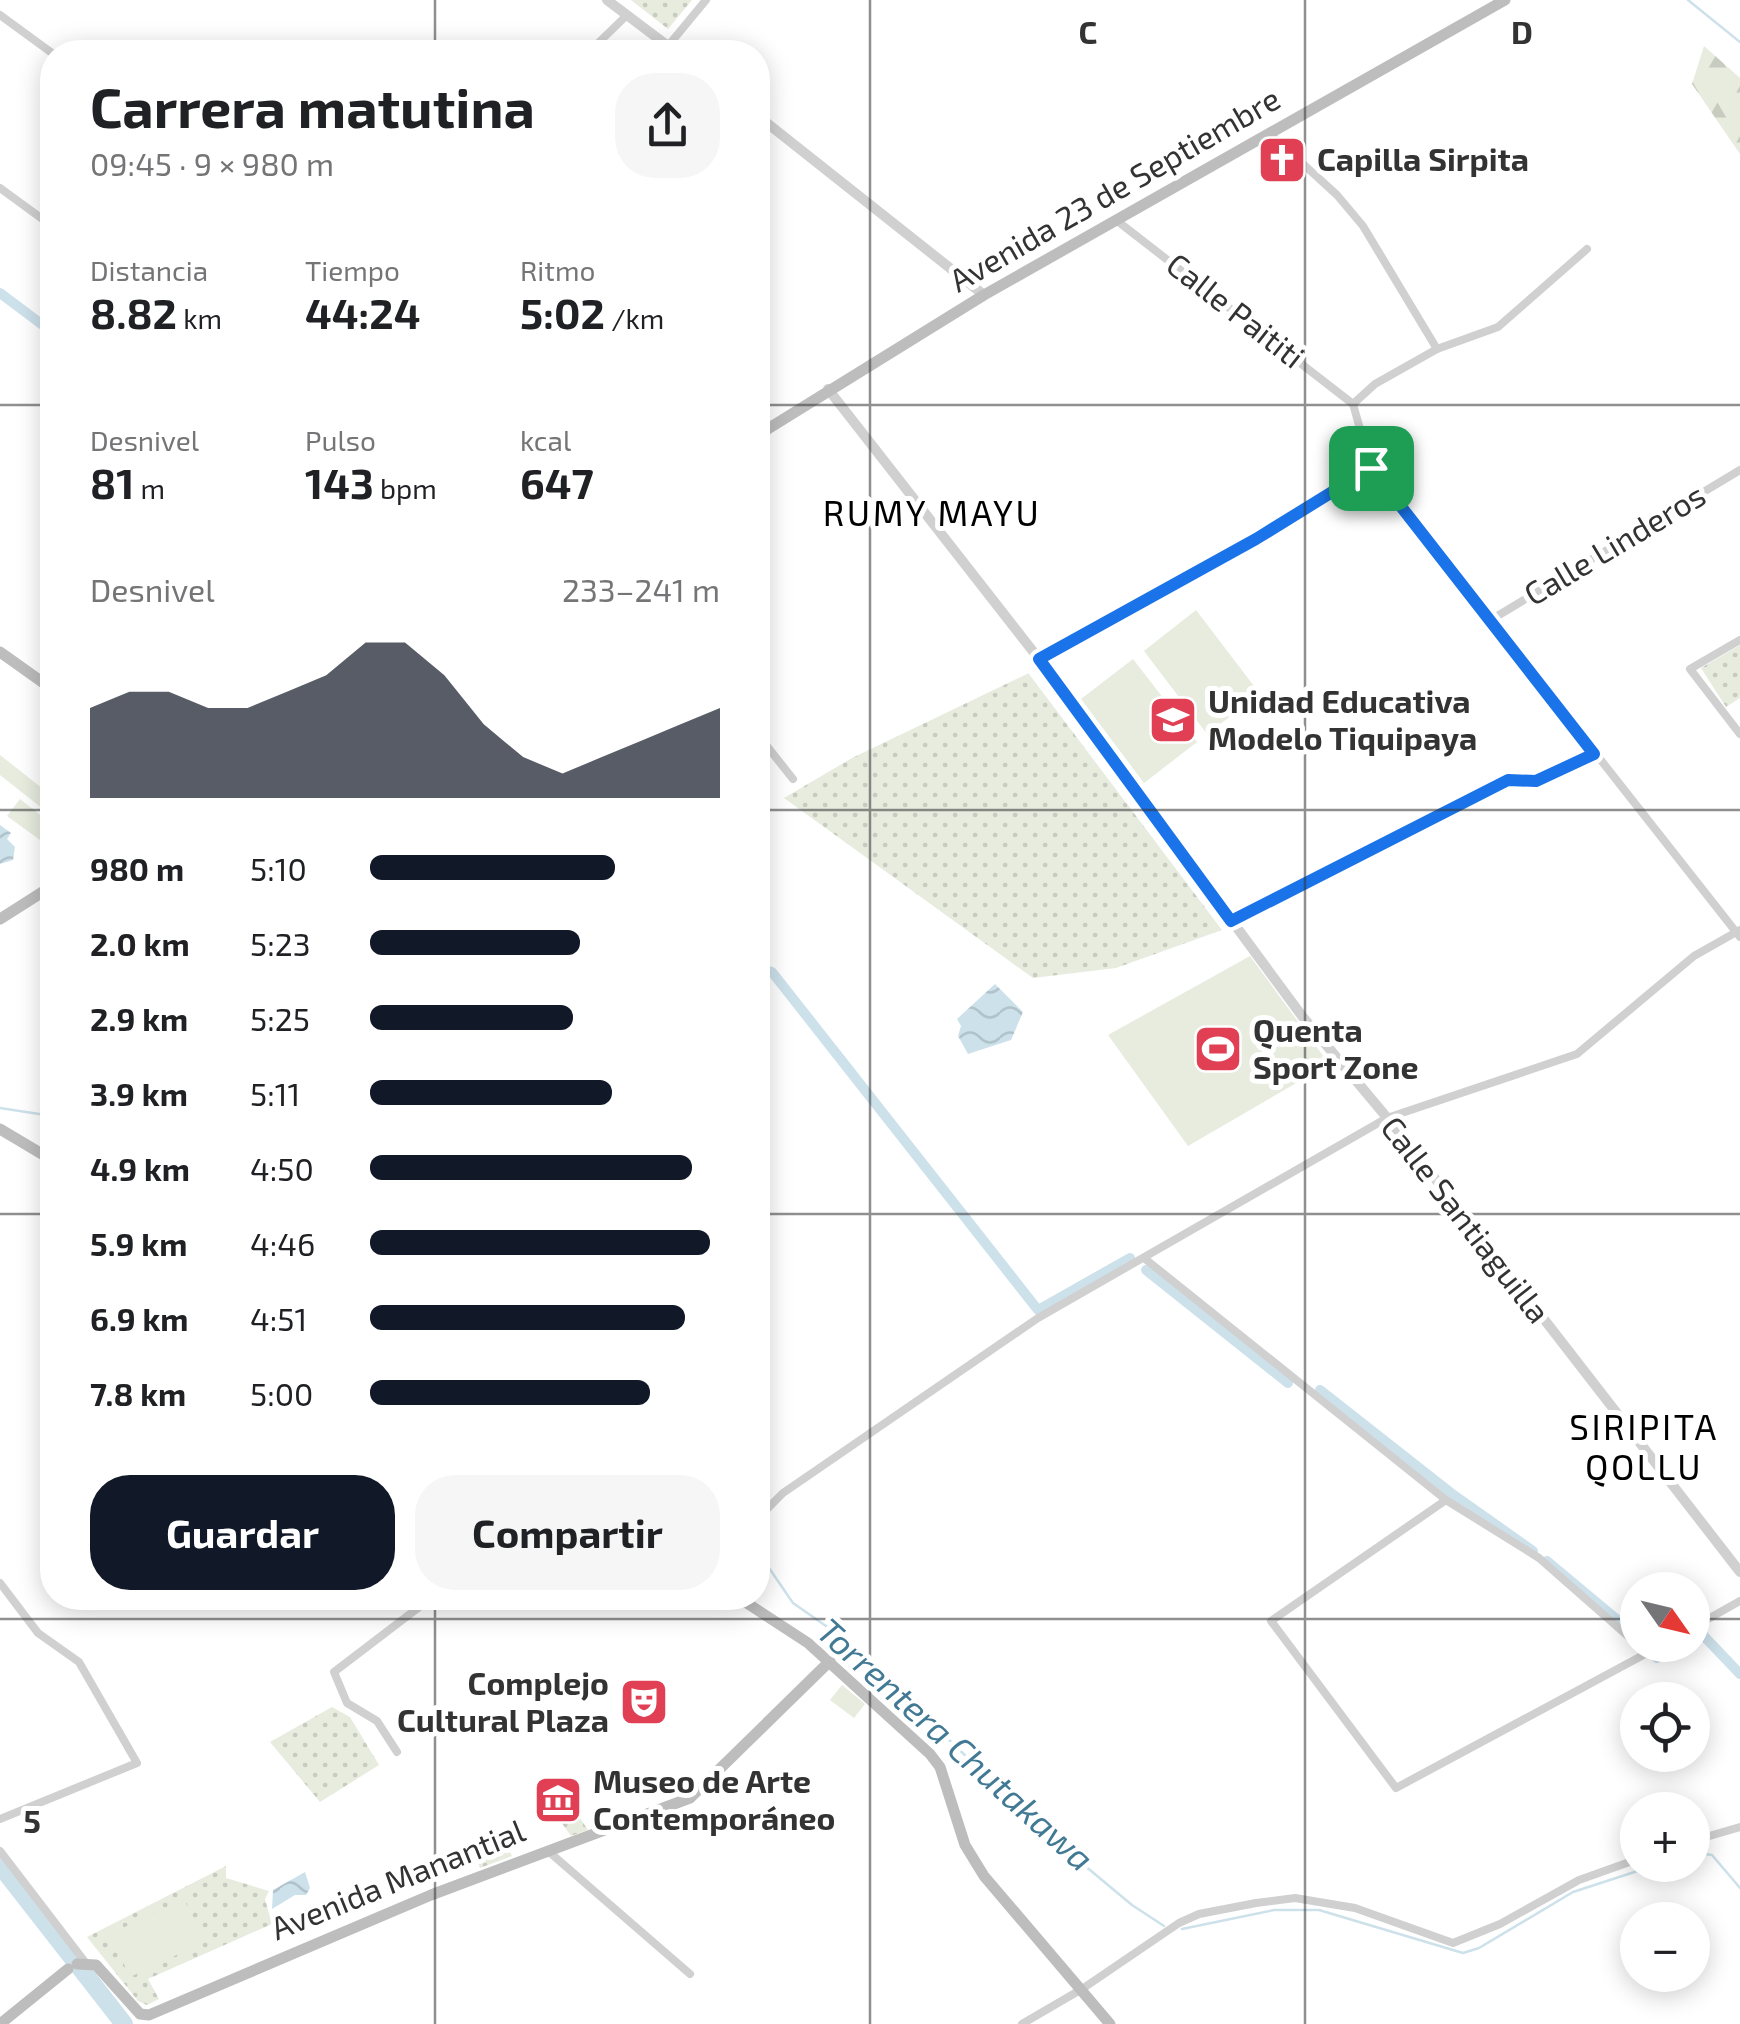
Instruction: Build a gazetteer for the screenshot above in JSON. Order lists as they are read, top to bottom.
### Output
{
  "streets": {
    "main road": ["Avenida 23 de Septiembre", "Avenida Manantial"],
    "street": ["Calle Paititi", "Calle Linderos", "Calle Santiaguilla"]
  },
  "crossings": [
    ["Avenida 23 de Septiembre", "Calle Paititi"],
    ["Avenida 23 de Septiembre", "Calle Santiaguilla"]
  ],
  "districts": ["RUMY MAYU", "SIRIPITA QOLLU"],
  "water": ["Torrentera Chutakawa"],
  "places": {
    "church": ["Capilla Sirpita"],
    "school or university": ["Unidad Educativa Modelo Tiquipaya"],
    "sports": ["Quenta Sport Zone"],
    "theatre": ["Complejo Cultural Plaza"],
    "museum": ["Museo de Arte Contemporáneo"]
  },
  "north": "bottom right",
  "page": {
    "heading": ["Carrera matutina", "09:45 · 9 × 980 m"],
    "stats": [
      ["Distancia", "8.82 km"],
      ["Tiempo", "44:24"],
      ["Ritmo", "5:02 /km"],
      ["Desnivel", "81 m"],
      ["Pulso", "143 bpm"],
      ["kcal", "647"]
    ],
    "chart": ["Desnivel", "233–241 m"],
    "list": [
      {
        "name": "980 m",
        "note": "5:10"
      },
      {
        "name": "2.0 km",
        "note": "5:23"
      },
      {
        "name": "2.9 km",
        "note": "5:25"
      },
      {
        "name": "3.9 km",
        "note": "5:11"
      },
      {
        "name": "4.9 km",
        "note": "4:50"
      },
      {
        "name": "5.9 km",
        "note": "4:46"
      },
      {
        "name": "6.9 km",
        "note": "4:51"
      },
      {
        "name": "7.8 km",
        "note": "5:00"
      }
    ],
    "buttons": ["Guardar", "Compartir"],
    "map_buttons": ["+", "−"]
  },
  "grid": {
    "columns": ["C", "D"],
    "rows": ["5"]
  }
}
